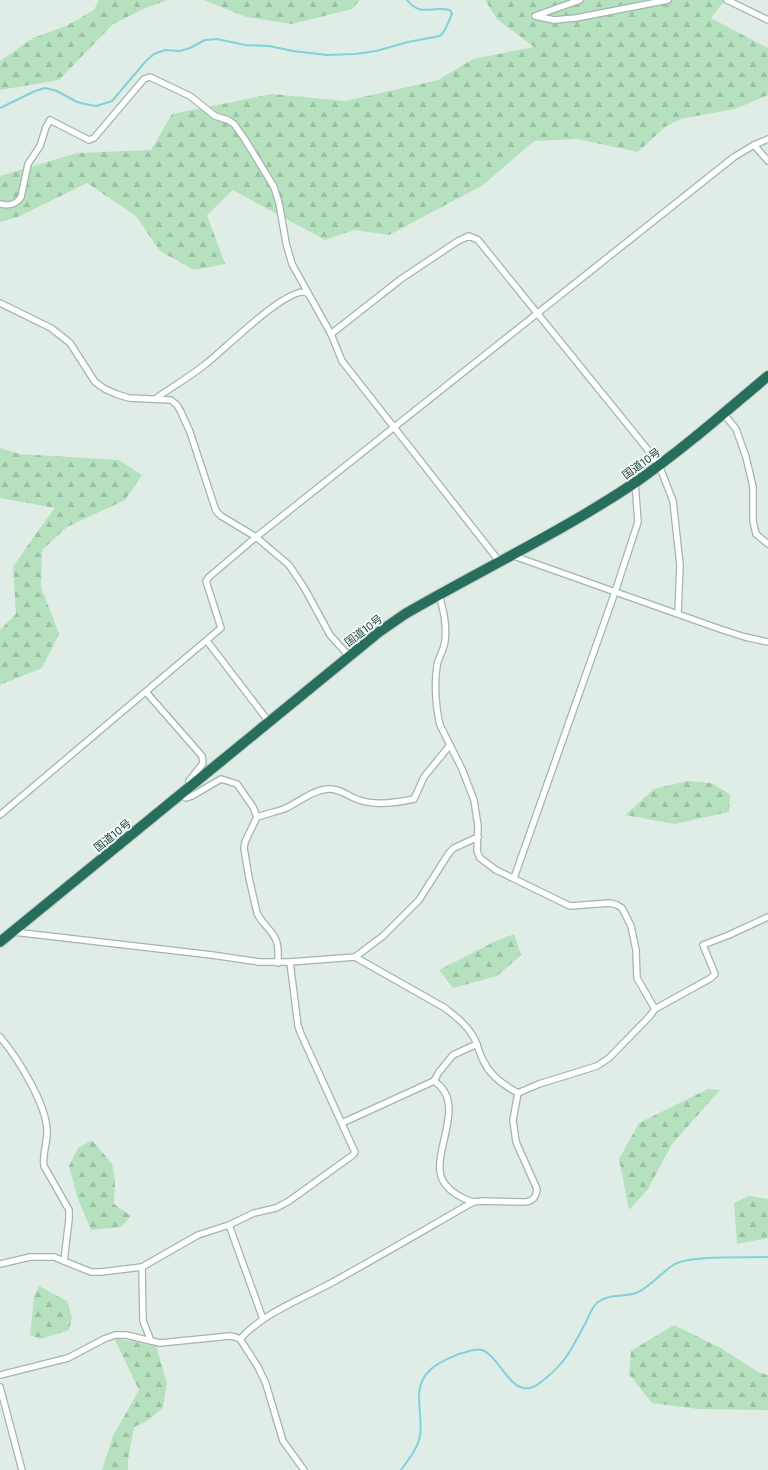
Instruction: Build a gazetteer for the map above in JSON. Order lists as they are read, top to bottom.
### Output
{
  "streets": {
    "highway": ["国道10号"]
  }
}
